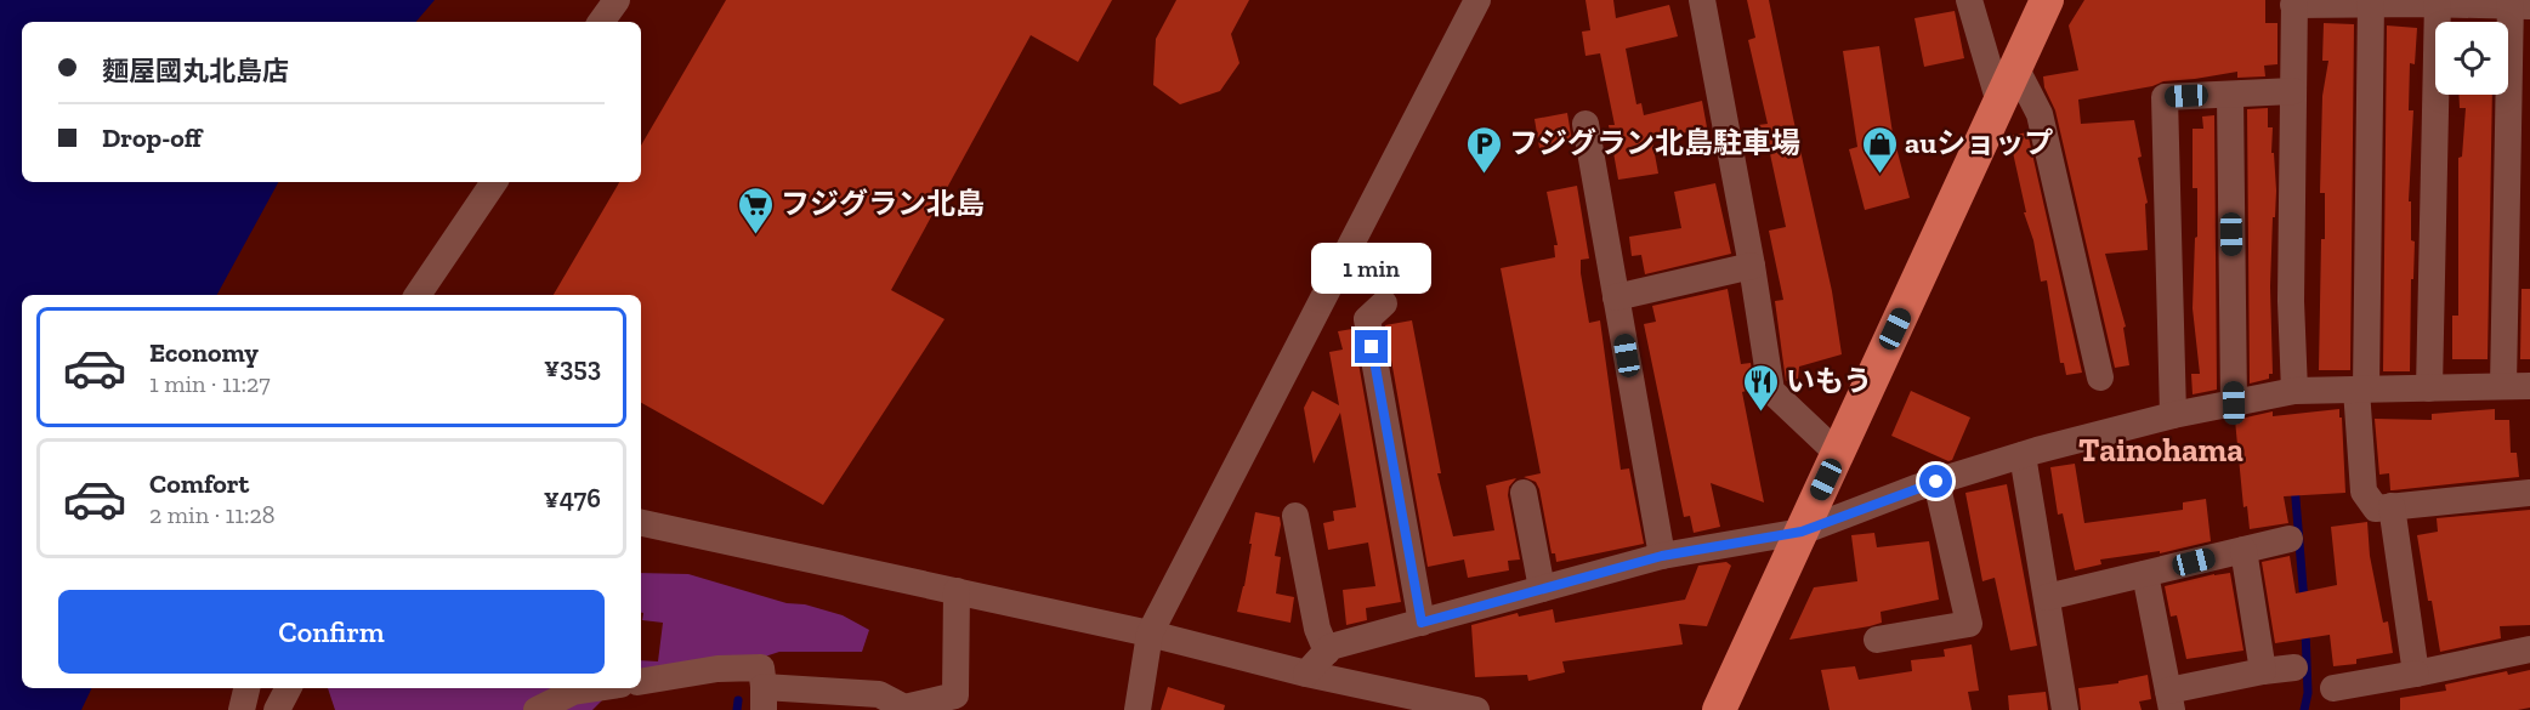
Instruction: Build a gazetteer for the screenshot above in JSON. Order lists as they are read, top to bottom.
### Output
{
  "districts": ["Tainohama"],
  "places": {
    "parking": ["フジグラン北島駐車場"],
    "shop": ["auショップ"],
    "supermarket": ["フジグラン北島"],
    "restaurant": ["いもう"]
  },
  "page": {
    "banner": ["麵屋國丸北島店", "Drop-off"],
    "bubble": "1 min",
    "list": [
      {
        "name": "Economy",
        "note": "1 min · 11:27",
        "value": "¥353"
      },
      {
        "name": "Comfort",
        "note": "2 min · 11:28",
        "value": "¥476"
      }
    ],
    "buttons": "Confirm"
  }
}
